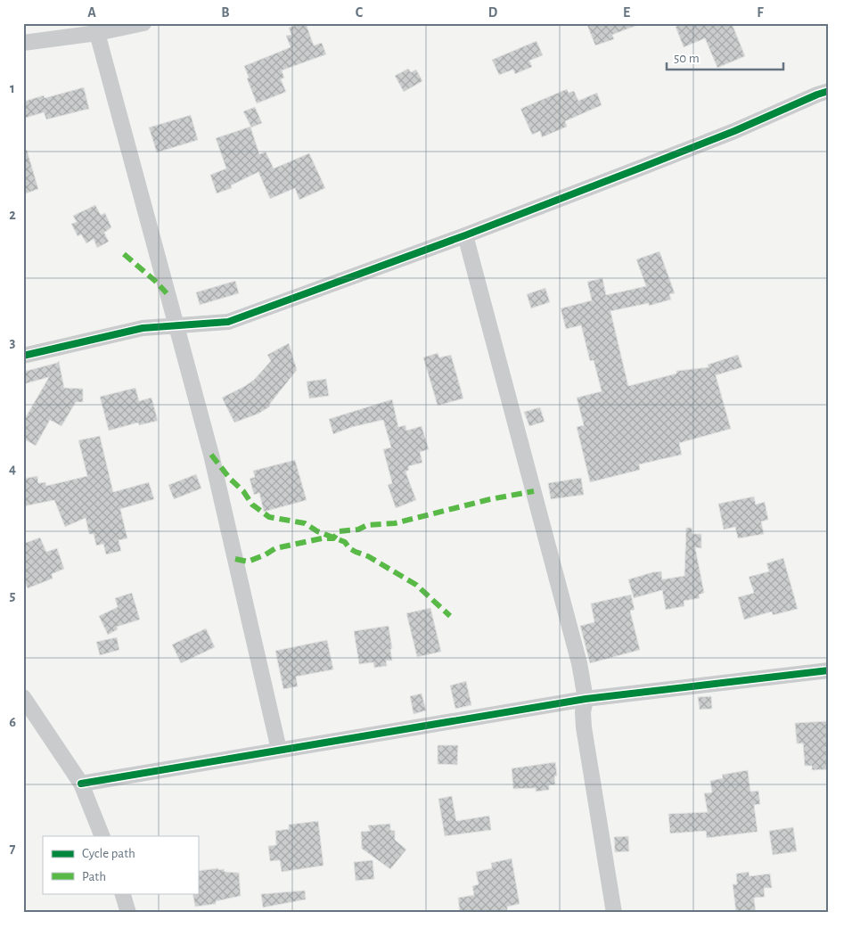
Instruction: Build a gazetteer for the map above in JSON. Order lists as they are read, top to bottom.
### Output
{
  "legend": ["Cycle path", "Path"],
  "scale_bar": "50 m",
  "grid": {
    "columns": [
      "A",
      "B",
      "C",
      "D",
      "E",
      "F"
    ],
    "rows": [
      "1",
      "2",
      "3",
      "4",
      "5",
      "6",
      "7"
    ]
  }
}
